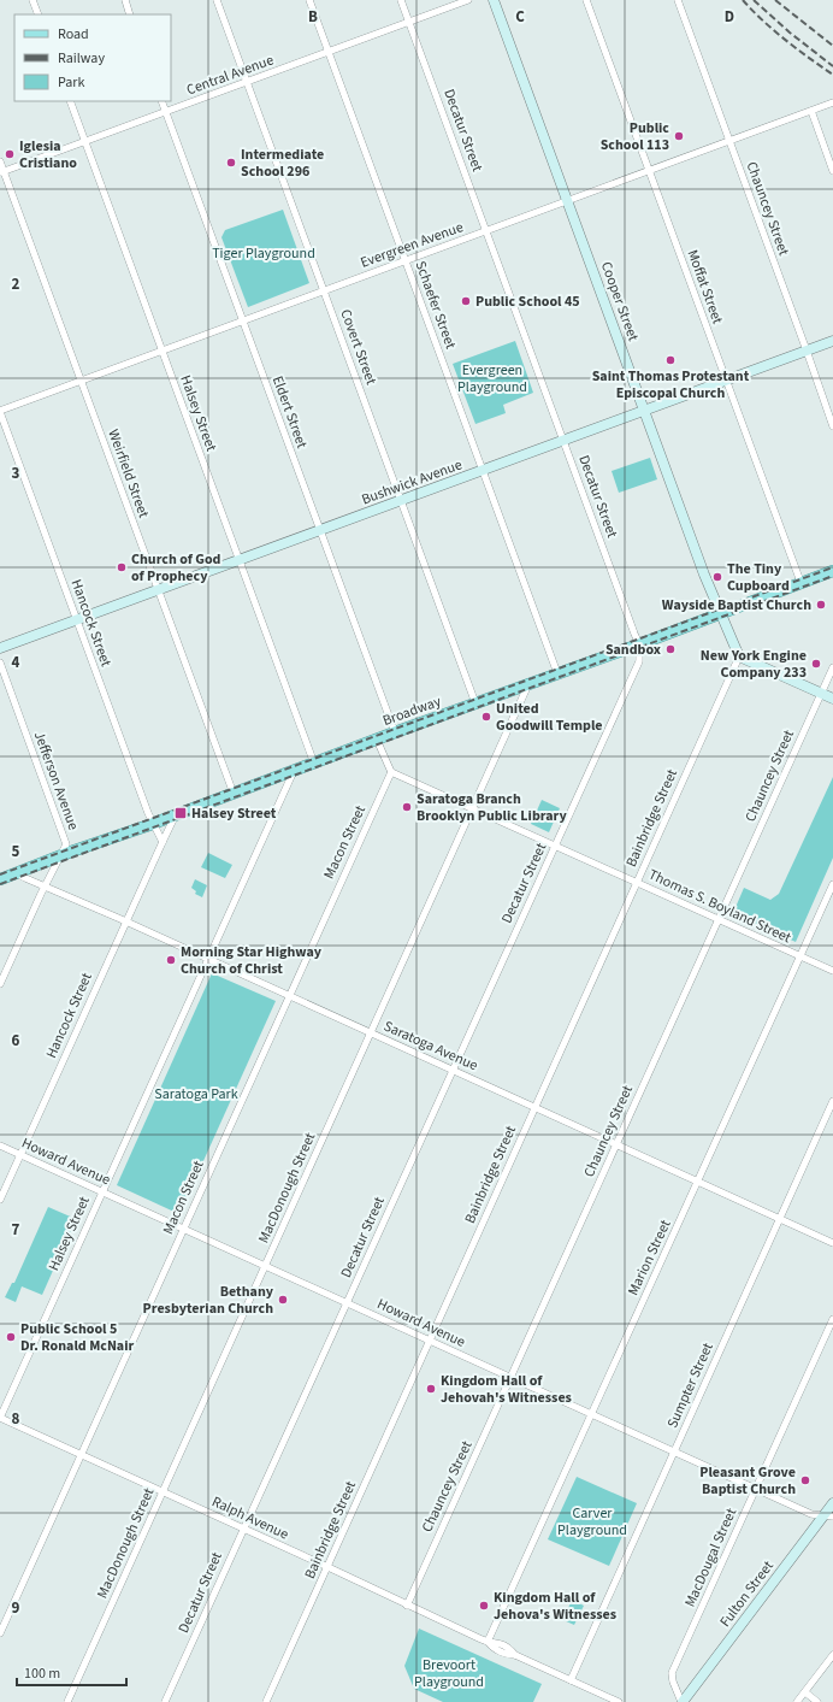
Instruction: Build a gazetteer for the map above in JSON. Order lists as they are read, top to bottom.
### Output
{
  "streets": {
    "main road": [
      "Cooper Street",
      "Bushwick Avenue",
      "Broadway",
      "Fulton Street"
    ],
    "street": [
      "Central Avenue",
      "Decatur Street",
      "Chauncey Street",
      "Evergreen Avenue",
      "Moffat Street",
      "Schaefer Street",
      "Covert Street",
      "Eldert Street",
      "Halsey Street",
      "Weirfield Street",
      "Hancock Street",
      "Jefferson Avenue",
      "Bainbridge Street",
      "Macon Street",
      "Thomas S. Boyland Street",
      "Saratoga Avenue",
      "Howard Avenue",
      "MacDonough Street",
      "Marion Street",
      "Sumpter Street",
      "Ralph Avenue",
      "MacDougal Street"
    ]
  },
  "crossings": [
    ["Central Avenue", "Decatur Street"],
    ["Central Avenue", "Schaefer Street"],
    ["Central Avenue", "Covert Street"],
    ["Central Avenue", "Eldert Street"],
    ["Central Avenue", "Halsey Street"],
    ["Central Avenue", "Weirfield Street"],
    ["Decatur Street", "Evergreen Avenue"],
    ["Decatur Street", "Bushwick Avenue"],
    ["Decatur Street", "Broadway"],
    ["Decatur Street", "Thomas S. Boyland Street"],
    ["Decatur Street", "Saratoga Avenue"],
    ["Decatur Street", "Howard Avenue"],
    ["Decatur Street", "Ralph Avenue"],
    ["Chauncey Street", "Evergreen Avenue"],
    ["Chauncey Street", "Bushwick Avenue"],
    ["Chauncey Street", "Thomas S. Boyland Street"],
    ["Chauncey Street", "Saratoga Avenue"],
    ["Chauncey Street", "Howard Avenue"],
    ["Chauncey Street", "Ralph Avenue"],
    ["Evergreen Avenue", "Moffat Street"],
    ["Evergreen Avenue", "Cooper Street"],
    ["Evergreen Avenue", "Schaefer Street"],
    ["Evergreen Avenue", "Covert Street"],
    ["Evergreen Avenue", "Eldert Street"],
    ["Evergreen Avenue", "Halsey Street"],
    ["Evergreen Avenue", "Weirfield Street"],
    ["Evergreen Avenue", "Hancock Street"],
    ["Moffat Street", "Bushwick Avenue"],
    ["Moffat Street", "Broadway"],
    ["Cooper Street", "Bushwick Avenue"],
    ["Cooper Street", "Broadway"],
    ["Cooper Street", "Bainbridge Street"],
    ["Schaefer Street", "Bushwick Avenue"],
    ["Schaefer Street", "Broadway"],
    ["Covert Street", "Bushwick Avenue"],
    ["Covert Street", "Broadway"],
    ["Eldert Street", "Bushwick Avenue"],
    ["Eldert Street", "Broadway"],
    ["Halsey Street", "Bushwick Avenue"],
    ["Halsey Street", "Broadway"],
    ["Halsey Street", "Saratoga Avenue"],
    ["Halsey Street", "Howard Avenue"],
    ["Halsey Street", "Ralph Avenue"],
    ["Weirfield Street", "Bushwick Avenue"],
    ["Weirfield Street", "Broadway"],
    ["Bushwick Avenue", "Hancock Street"],
    ["Hancock Street", "Broadway"],
    ["Hancock Street", "Saratoga Avenue"],
    ["Hancock Street", "Howard Avenue"],
    ["Broadway", "Jefferson Avenue"],
    ["Broadway", "Saratoga Avenue"],
    ["Broadway", "MacDonough Street"],
    ["Jefferson Avenue", "Saratoga Avenue"],
    ["Bainbridge Street", "Thomas S. Boyland Street"],
    ["Bainbridge Street", "Saratoga Avenue"],
    ["Bainbridge Street", "Howard Avenue"],
    ["Bainbridge Street", "Ralph Avenue"],
    ["Macon Street", "Thomas S. Boyland Street"],
    ["Macon Street", "Saratoga Avenue"],
    ["Macon Street", "Howard Avenue"],
    ["Macon Street", "Ralph Avenue"],
    ["Thomas S. Boyland Street", "MacDonough Street"],
    ["Thomas S. Boyland Street", "Marion Street"],
    ["Saratoga Avenue", "MacDonough Street"],
    ["Saratoga Avenue", "Marion Street"],
    ["Saratoga Avenue", "Sumpter Street"],
    ["Howard Avenue", "MacDonough Street"],
    ["Howard Avenue", "Marion Street"],
    ["Howard Avenue", "Sumpter Street"],
    ["Howard Avenue", "MacDougal Street"],
    ["Howard Avenue", "Fulton Street"],
    ["MacDonough Street", "Ralph Avenue"],
    ["Marion Street", "Ralph Avenue"],
    ["Sumpter Street", "Ralph Avenue"],
    ["MacDougal Street", "Fulton Street"]
  ],
  "parks": [
    "Tiger Playground",
    "Evergreen Playground",
    "Saratoga Park",
    "Carver Playground",
    "Brevoort Playground"
  ],
  "places": {
    "other": [
      "Public School 113",
      "Iglesia Cristiano",
      "Intermediate School 296",
      "Public School 45",
      "Saint Thomas Protestant Episcopal Church",
      "Church of God of Prophecy",
      "The Tiny Cupboard",
      "Wayside Baptist Church",
      "Sandbox",
      "New York Engine Company 233",
      "United Goodwill Temple",
      "Saratoga Branch Brooklyn Public Library",
      "Morning Star Highway Church of Christ",
      "Bethany Presbyterian Church",
      "Public School 5 Dr. Ronald McNair",
      "Kingdom Hall of Jehovah's Witnesses",
      "Pleasant Grove Baptist Church",
      "Kingdom Hall of Jehova's Witnesses"
    ],
    "transit": ["Halsey Street"]
  },
  "legend": ["Road", "Railway", "Park"],
  "scale_bar": "100 m",
  "grid": {
    "columns": ["B", "C", "D"],
    "rows": [
      "2",
      "3",
      "4",
      "5",
      "6",
      "7",
      "8",
      "9"
    ]
  }
}
